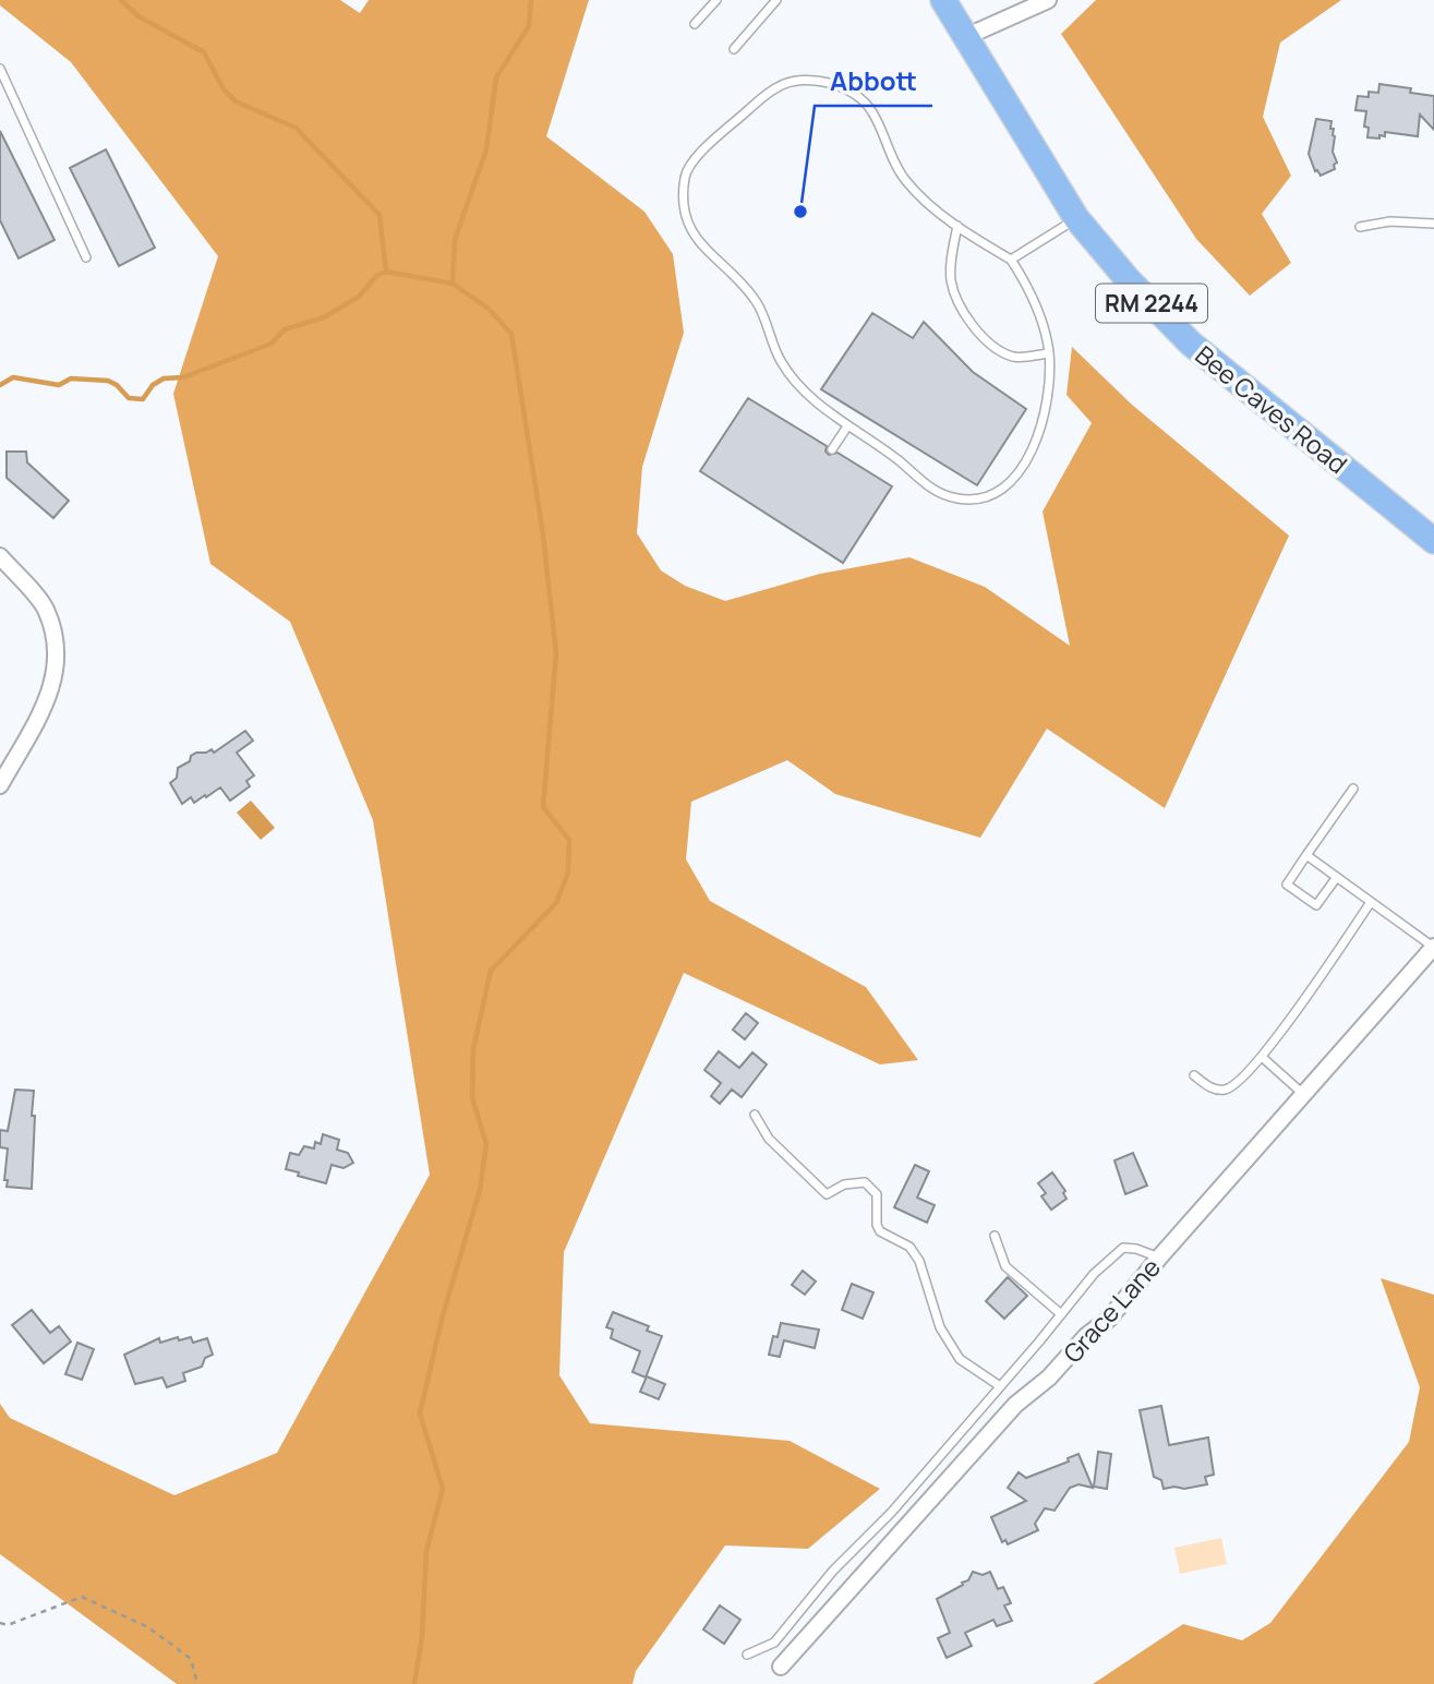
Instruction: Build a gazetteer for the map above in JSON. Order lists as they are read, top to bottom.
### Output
{
  "streets": {
    "main road": ["RM 2244", "Bee Caves Road"],
    "street": ["Grace Lane"]
  },
  "places": ["Abbott"]
}
